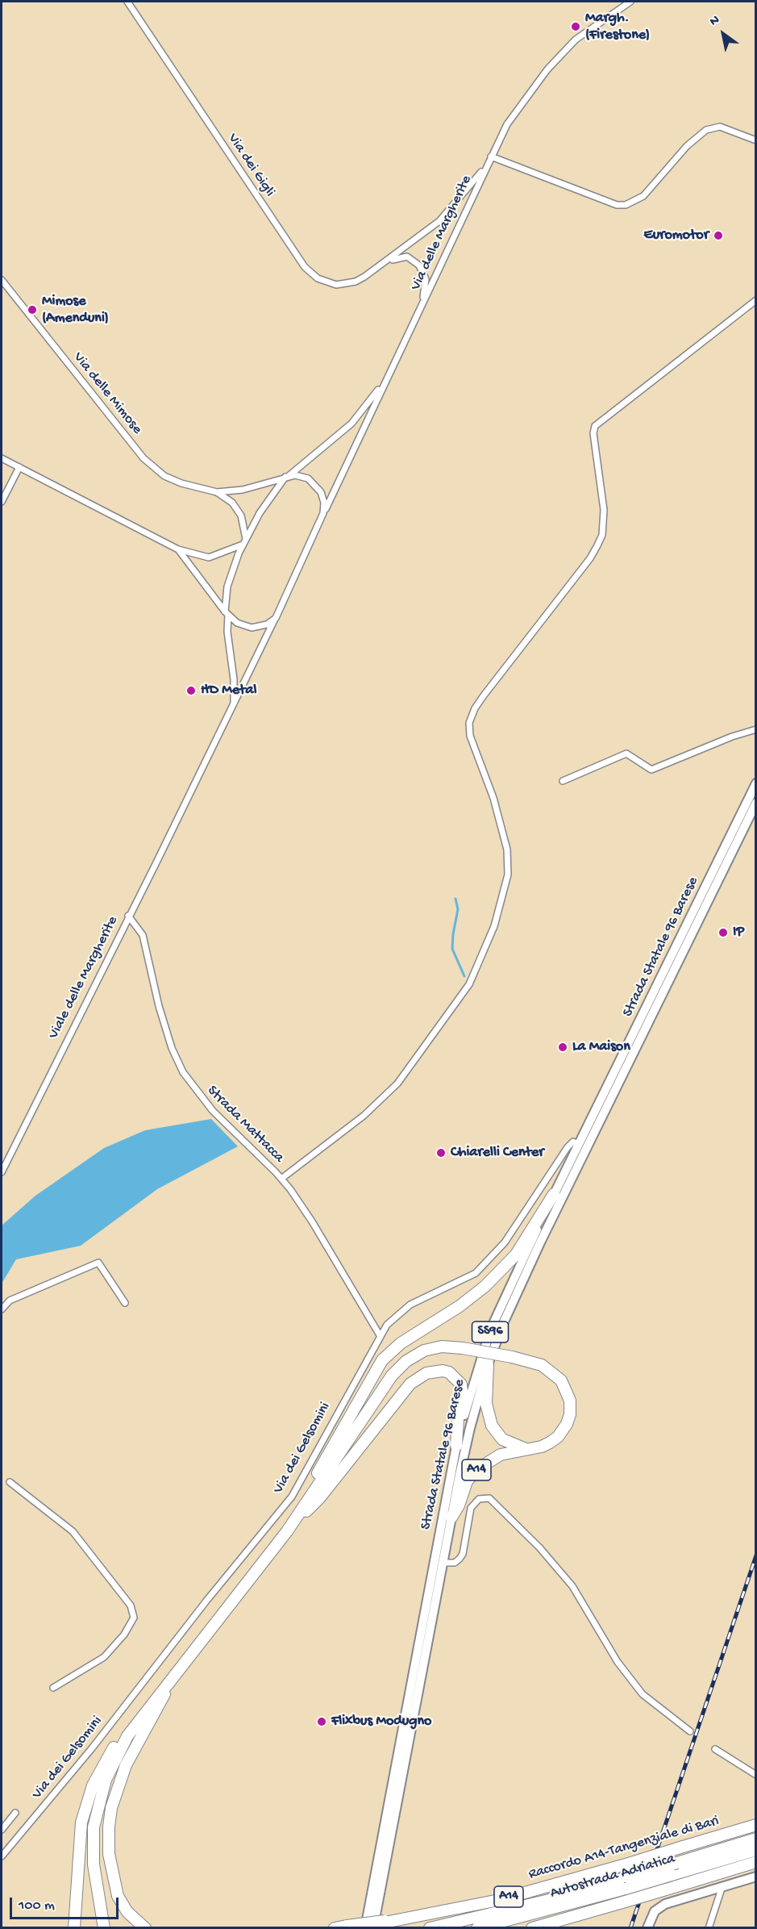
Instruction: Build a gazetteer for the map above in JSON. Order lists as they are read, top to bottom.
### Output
{
  "streets": {
    "highway": ["A14", "Raccordo A14-Tangenziale di Bari", "Autostrada Adriatica"],
    "main road": ["Strada Statale 96 Barese", "SS96"],
    "street": [
      "Via dei Gigli",
      "Via delle Margherite",
      "Via delle Mimose",
      "Viale delle Margherite",
      "Strada Mattacca",
      "Via dei Gelsomini"
    ]
  },
  "crossings": [
    ["Via dei Gigli", "Via delle Margherite"],
    ["Via delle Margherite", "Viale delle Margherite"],
    ["Strada Statale 96 Barese", "Via dei Gelsomini"],
    ["Strada Statale 96 Barese", "A14"],
    ["Viale delle Margherite", "Strada Mattacca"],
    ["Strada Mattacca", "Via dei Gelsomini"]
  ],
  "places": [
    "Margh. (Firestone)",
    "Euromotor",
    "Mimose (Amenduni)",
    "HD Metal",
    "IP",
    "La Maison",
    "Chiarelli Center",
    "Flixbus Modugno"
  ],
  "scale_bar": "100 m",
  "north": "top left"
}
